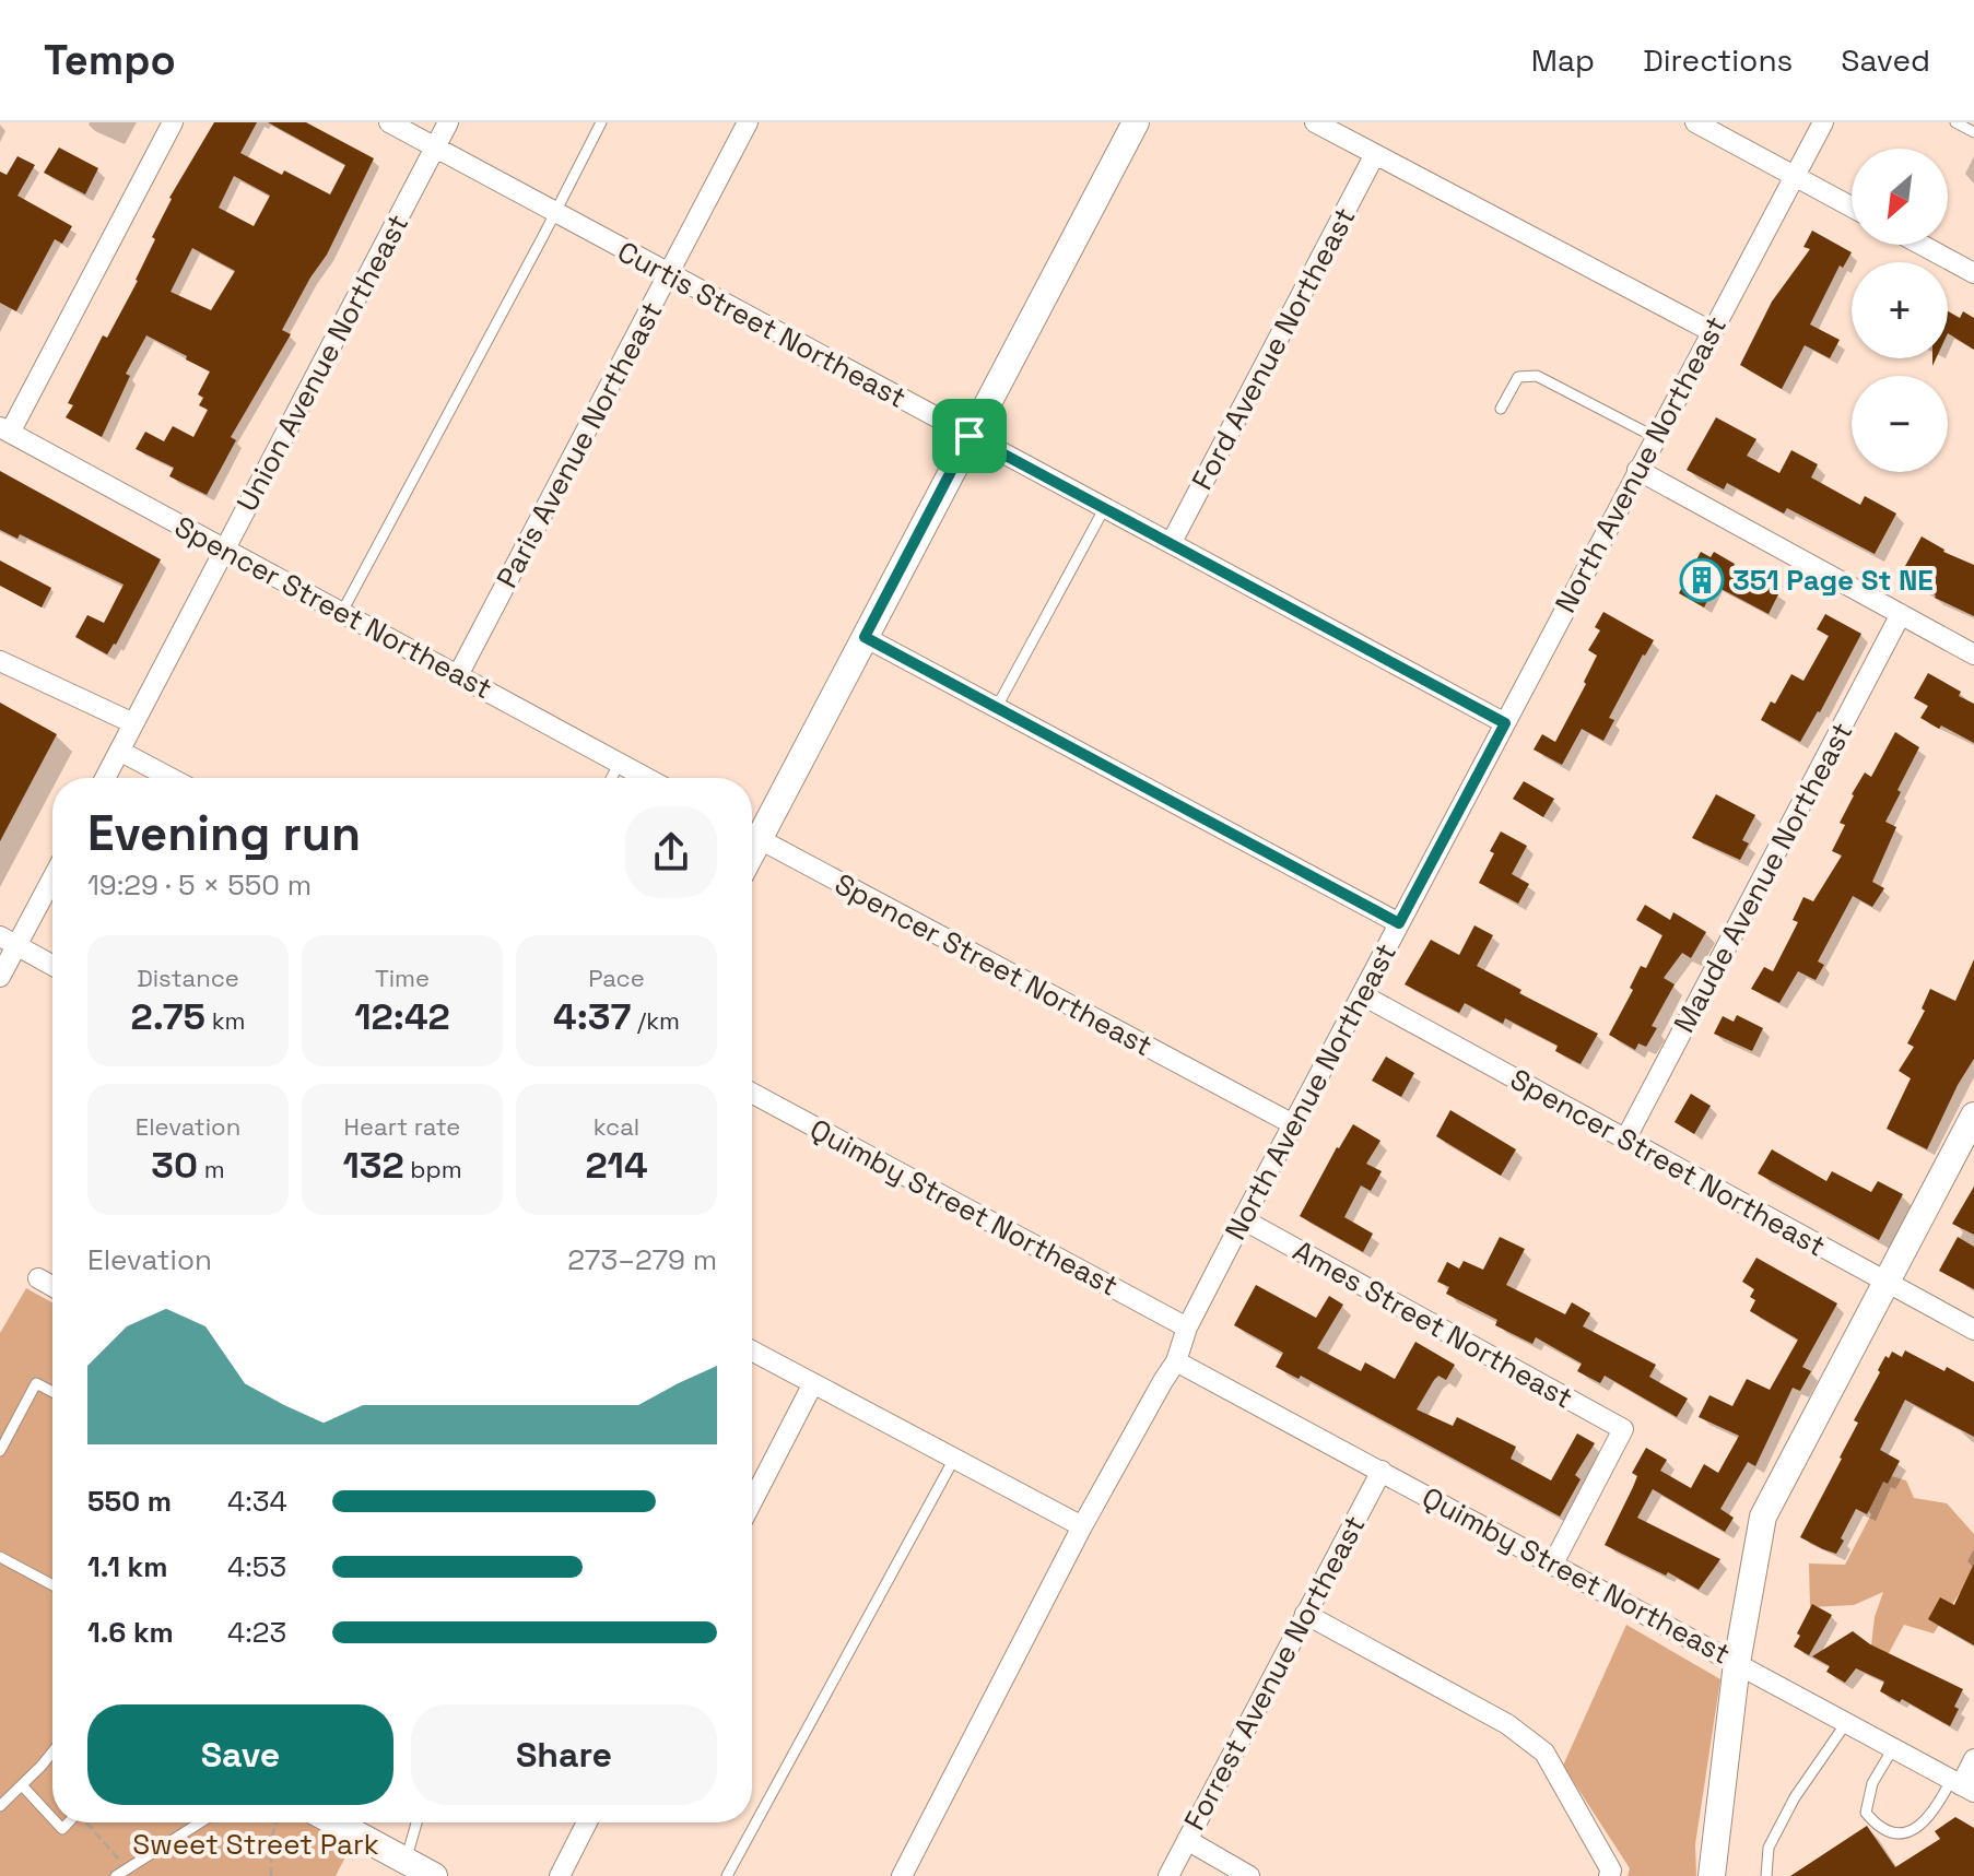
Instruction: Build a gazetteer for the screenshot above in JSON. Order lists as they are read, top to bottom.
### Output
{
  "streets": {
    "street": [
      "Curtis Street Northeast",
      "Ford Avenue Northeast",
      "Union Avenue Northeast",
      "Paris Avenue Northeast",
      "North Avenue Northeast",
      "Spencer Street Northeast",
      "Maude Avenue Northeast",
      "Quimby Street Northeast",
      "Ames Street Northeast",
      "Forrest Avenue Northeast"
    ]
  },
  "crossings": [
    ["Curtis Street Northeast", "Ford Avenue Northeast"],
    ["Curtis Street Northeast", "Union Avenue Northeast"],
    ["Curtis Street Northeast", "Paris Avenue Northeast"],
    ["Curtis Street Northeast", "North Avenue Northeast"],
    ["Union Avenue Northeast", "Spencer Street Northeast"],
    ["Paris Avenue Northeast", "Spencer Street Northeast"],
    ["North Avenue Northeast", "Spencer Street Northeast"],
    ["North Avenue Northeast", "Quimby Street Northeast"],
    ["North Avenue Northeast", "Ames Street Northeast"],
    ["Spencer Street Northeast", "Maude Avenue Northeast"],
    ["Quimby Street Northeast", "Ames Street Northeast"],
    ["Quimby Street Northeast", "Forrest Avenue Northeast"]
  ],
  "parks": ["Sweet Street Park"],
  "places": {
    "building": ["351 Page St NE"]
  },
  "north": "bottom left",
  "page": {
    "header": "Tempo",
    "nav": ["Map", "Directions", "Saved"],
    "map_buttons": ["+", "−"],
    "heading": ["Evening run", "19:29 · 5 × 550 m"],
    "stats": [
      ["Distance", "2.75 km"],
      ["Time", "12:42"],
      ["Pace", "4:37 /km"],
      ["Elevation", "30 m"],
      ["Heart rate", "132 bpm"],
      ["kcal", "214"]
    ],
    "chart": ["Elevation", "273–279 m"],
    "list": [
      {
        "name": "550 m",
        "note": "4:34"
      },
      {
        "name": "1.1 km",
        "note": "4:53"
      },
      {
        "name": "1.6 km",
        "note": "4:23"
      }
    ],
    "buttons": ["Save", "Share"]
  }
}
